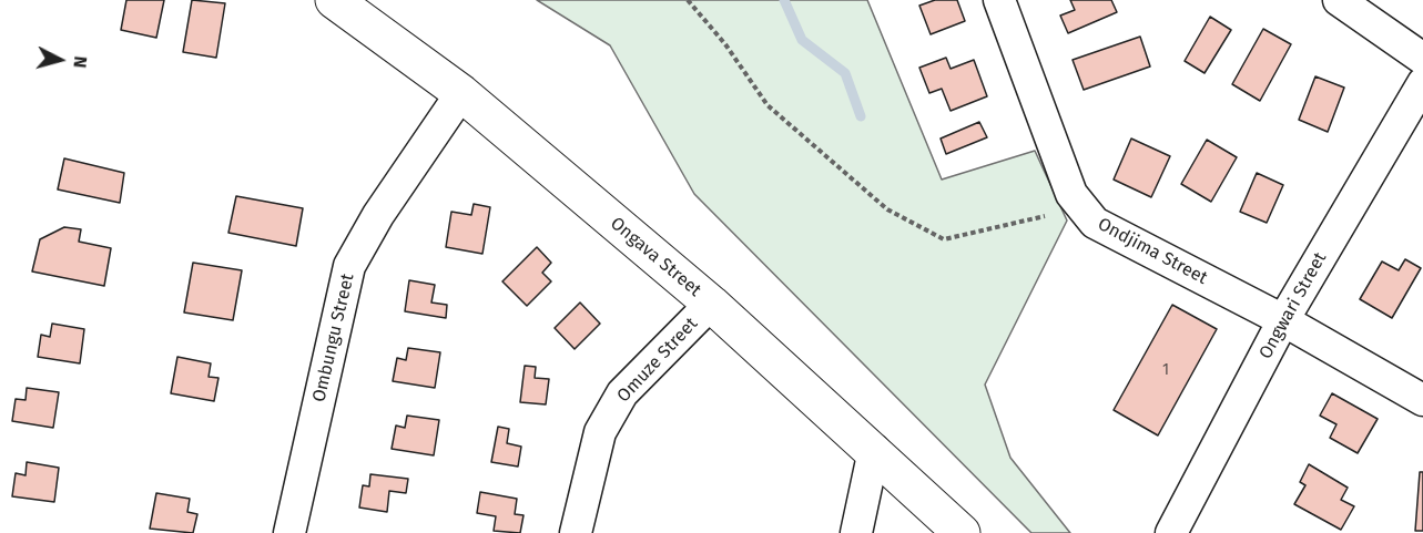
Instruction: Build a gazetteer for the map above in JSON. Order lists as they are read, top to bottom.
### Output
{
  "streets": {
    "street": [
      "Ondjima Street",
      "Ongava Street",
      "Ongwari Street",
      "Ombungu Street",
      "Omuze Street"
    ]
  },
  "crossings": [
    ["Ondjima Street", "Ongwari Street"],
    ["Ongava Street", "Ombungu Street"],
    ["Ongava Street", "Omuze Street"]
  ],
  "house_numbers": ["1"],
  "north": "right"
}
